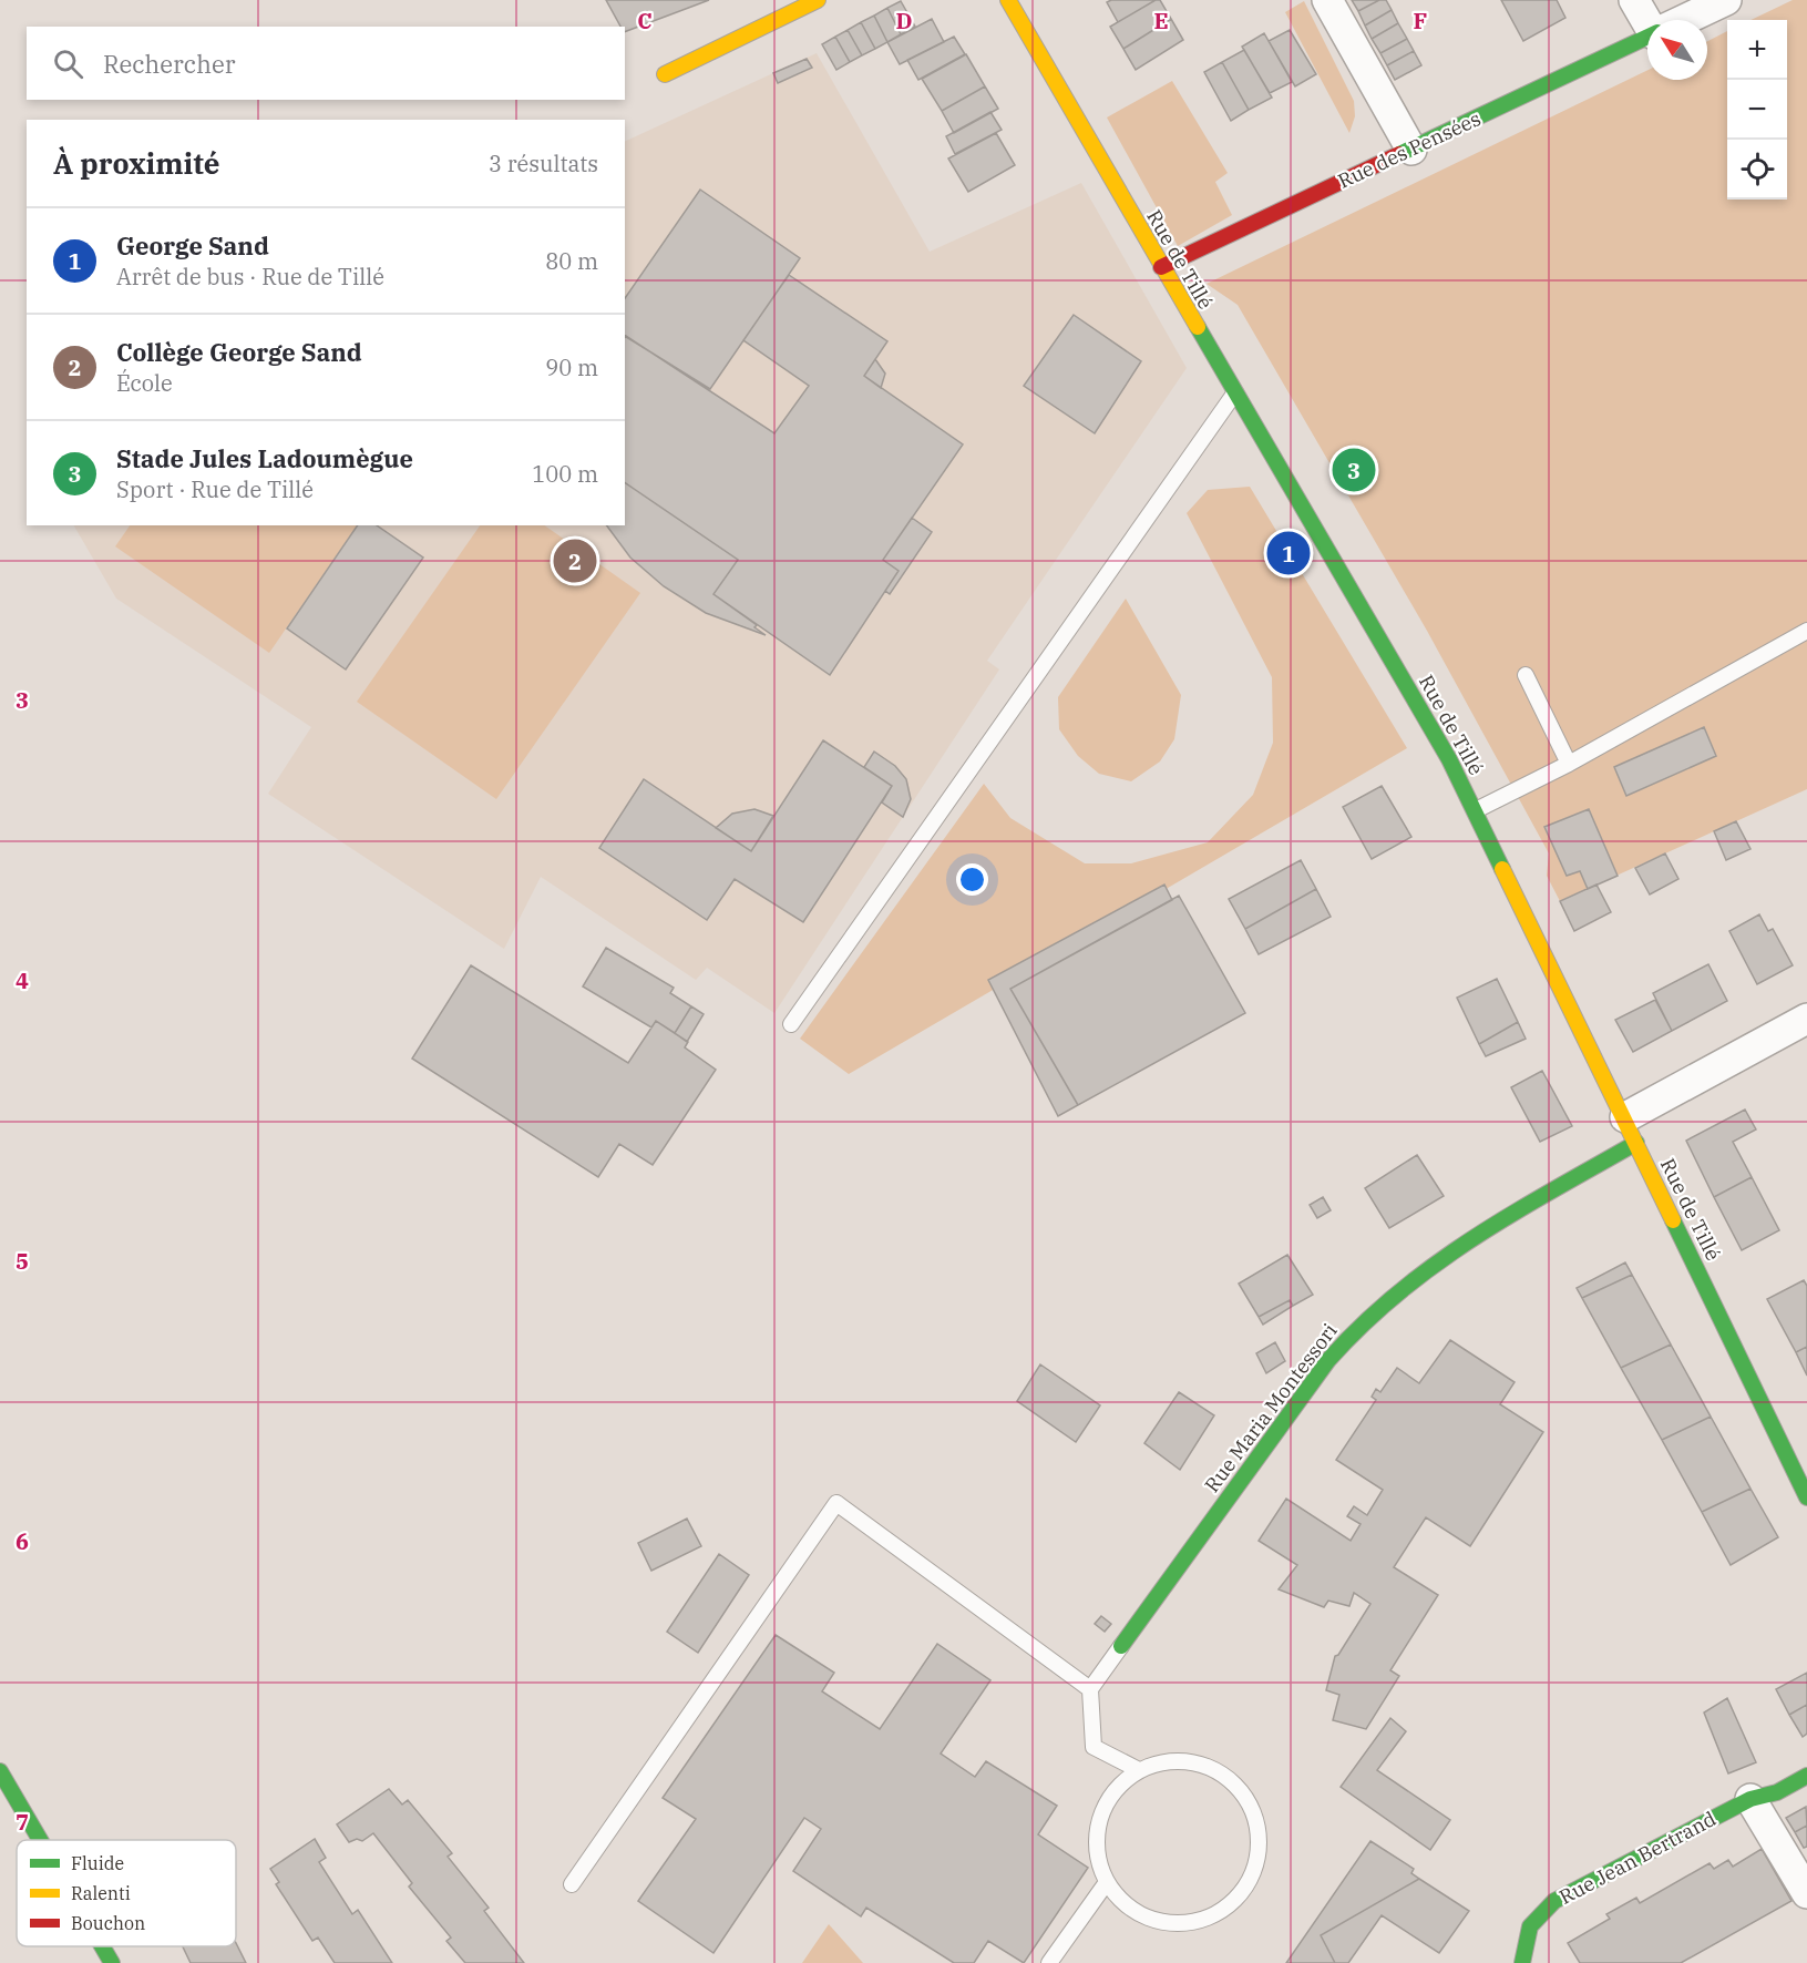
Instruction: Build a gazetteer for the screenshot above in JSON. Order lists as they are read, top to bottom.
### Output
{
  "streets": {
    "street": [
      "Rue des Pensées",
      "Rue de Tillé",
      "Rue Maria Montessori",
      "Rue Jean Bertrand"
    ]
  },
  "crossings": [
    ["Rue des Pensées", "Rue de Tillé"],
    ["Rue de Tillé", "Rue Maria Montessori"]
  ],
  "legend": ["Fluide", "Ralenti", "Bouchon"],
  "north": "top left",
  "page": {
    "map_buttons": ["+", "−"],
    "search": "Rechercher",
    "heading": ["À proximité", "3 résultats"],
    "list": [
      {
        "mark": "1",
        "name": "George Sand",
        "note": "Arrêt de bus · Rue de Tillé",
        "value": "80 m"
      },
      {
        "mark": "2",
        "name": "Collège George Sand",
        "note": "École",
        "value": "90 m"
      },
      {
        "mark": "3",
        "name": "Stade Jules Ladoumègue",
        "note": "Sport · Rue de Tillé",
        "value": "100 m"
      }
    ],
    "pins": ["3", "1", "2"]
  },
  "grid": {
    "columns": [
      "C",
      "D",
      "E",
      "F"
    ],
    "rows": [
      "3",
      "4",
      "5",
      "6",
      "7"
    ]
  }
}
